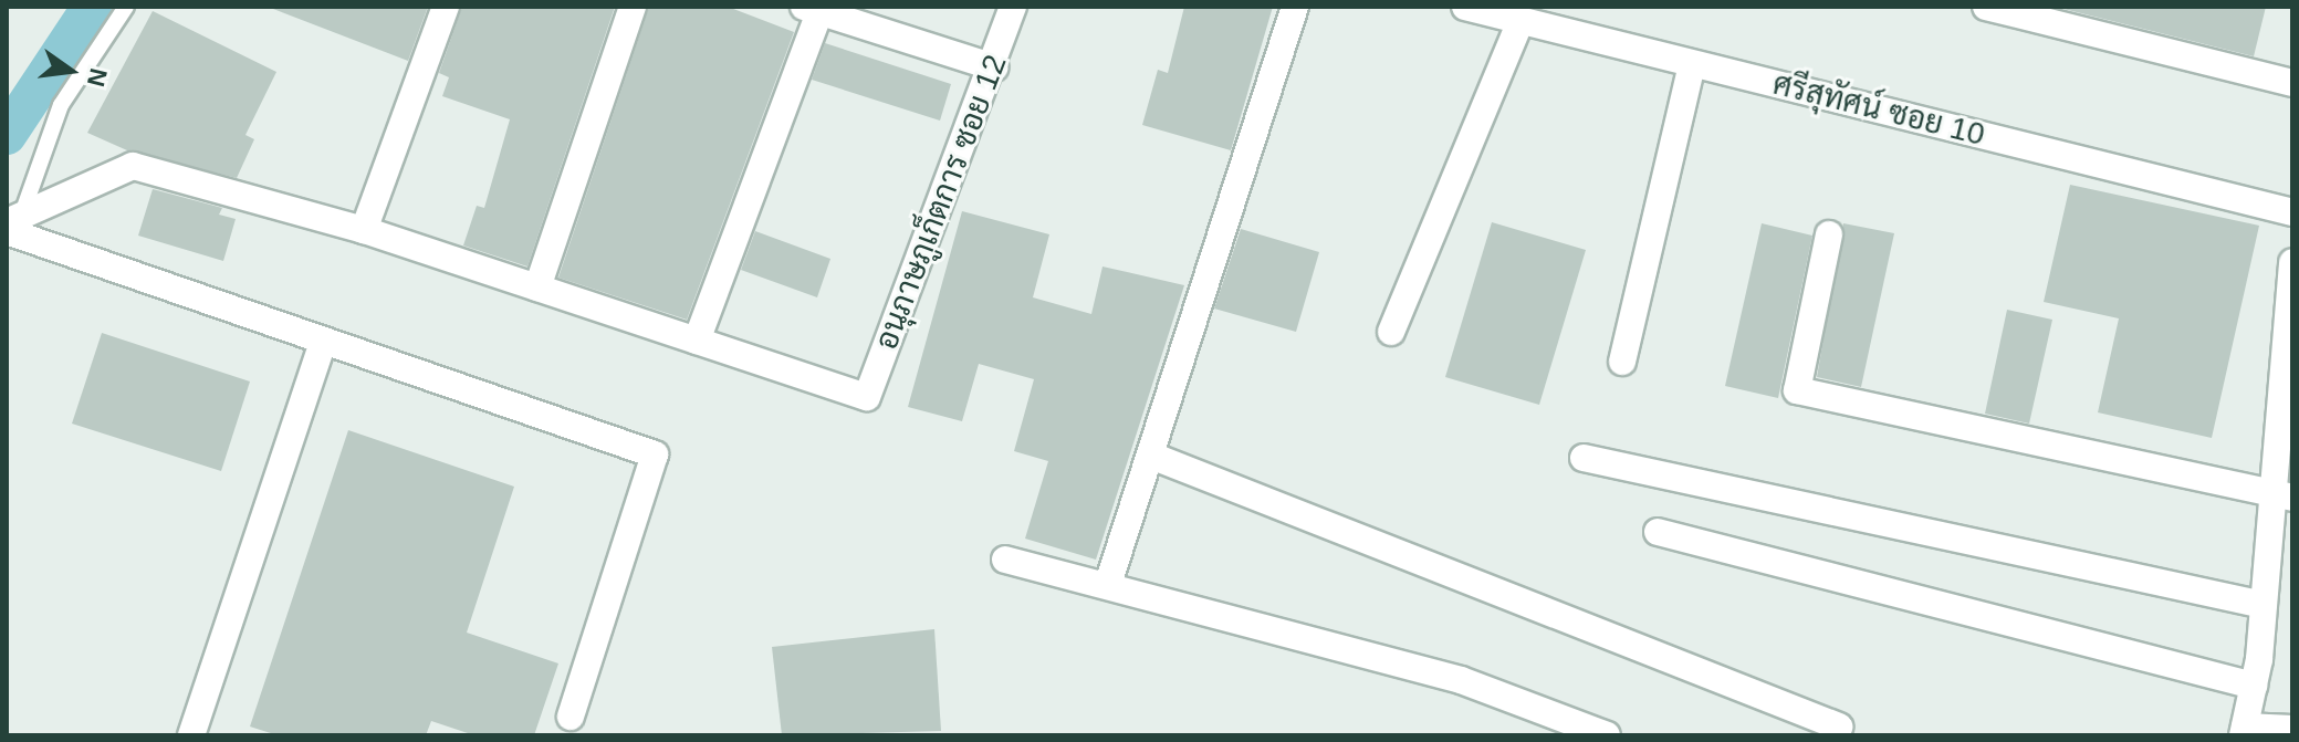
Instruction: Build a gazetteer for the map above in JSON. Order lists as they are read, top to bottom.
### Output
{
  "streets": {
    "street": ["ศรีสุทัศน์ ซอย 10", "อนุภาษภูเก็ตการ ซอย 12"]
  },
  "north": "right"
}
